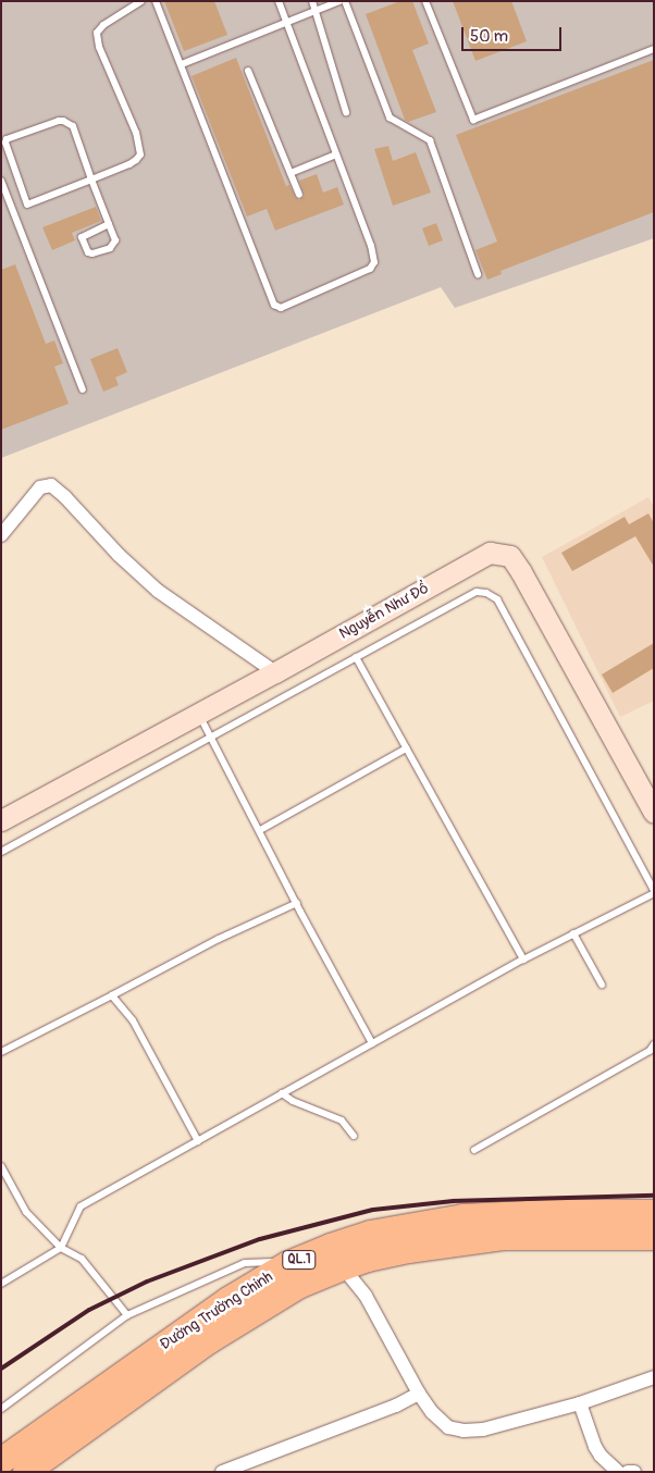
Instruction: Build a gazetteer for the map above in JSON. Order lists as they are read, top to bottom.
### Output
{
  "streets": {
    "highway": ["QL.1", "Đường Trường Chinh"],
    "street": ["Nguyễn Như Đổ"]
  },
  "scale_bar": "50 m"
}
